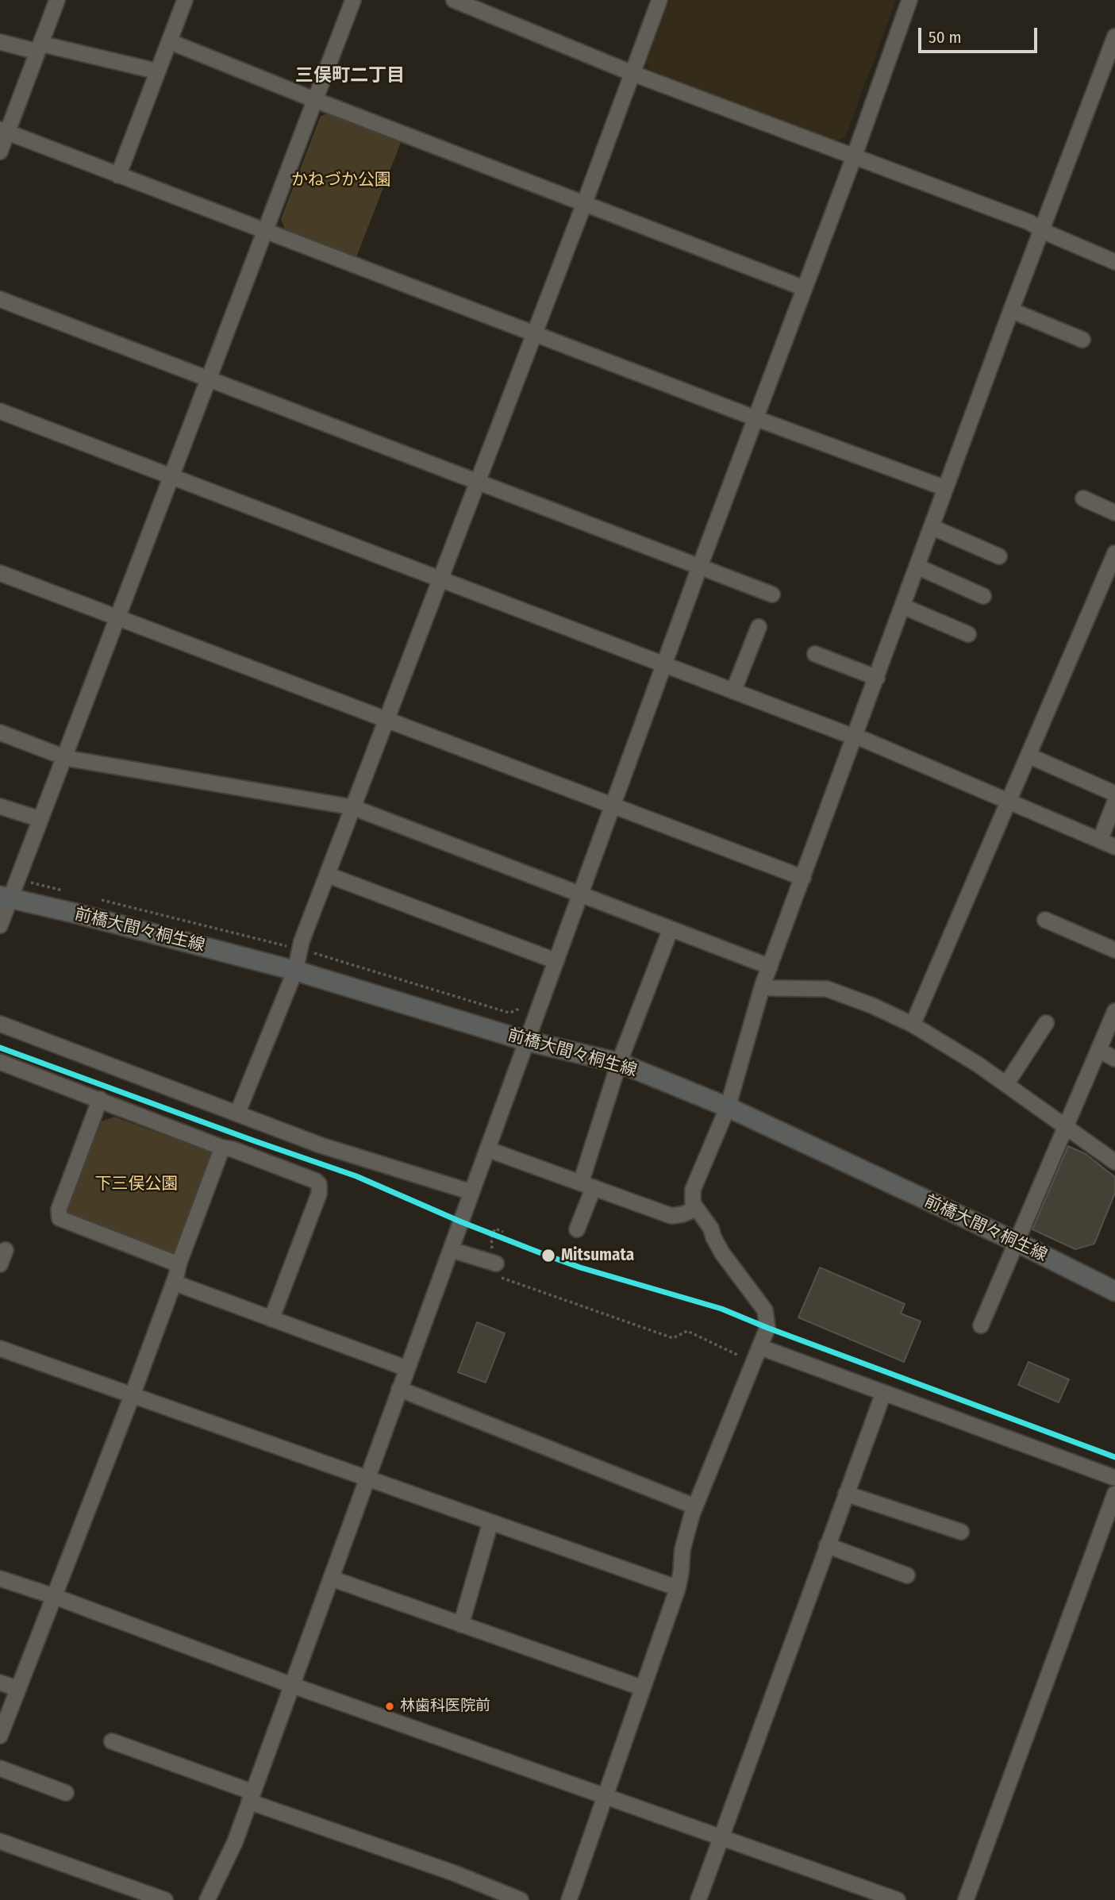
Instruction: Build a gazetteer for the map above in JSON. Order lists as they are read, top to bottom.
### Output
{
  "streets": {
    "main road": ["前橋大間々桐生線"]
  },
  "districts": ["三俣町二丁目"],
  "parks": ["かねづか公園", "下三俣公園"],
  "places": ["Mitsumata", "林歯科医院前"],
  "scale_bar": "50 m"
}
